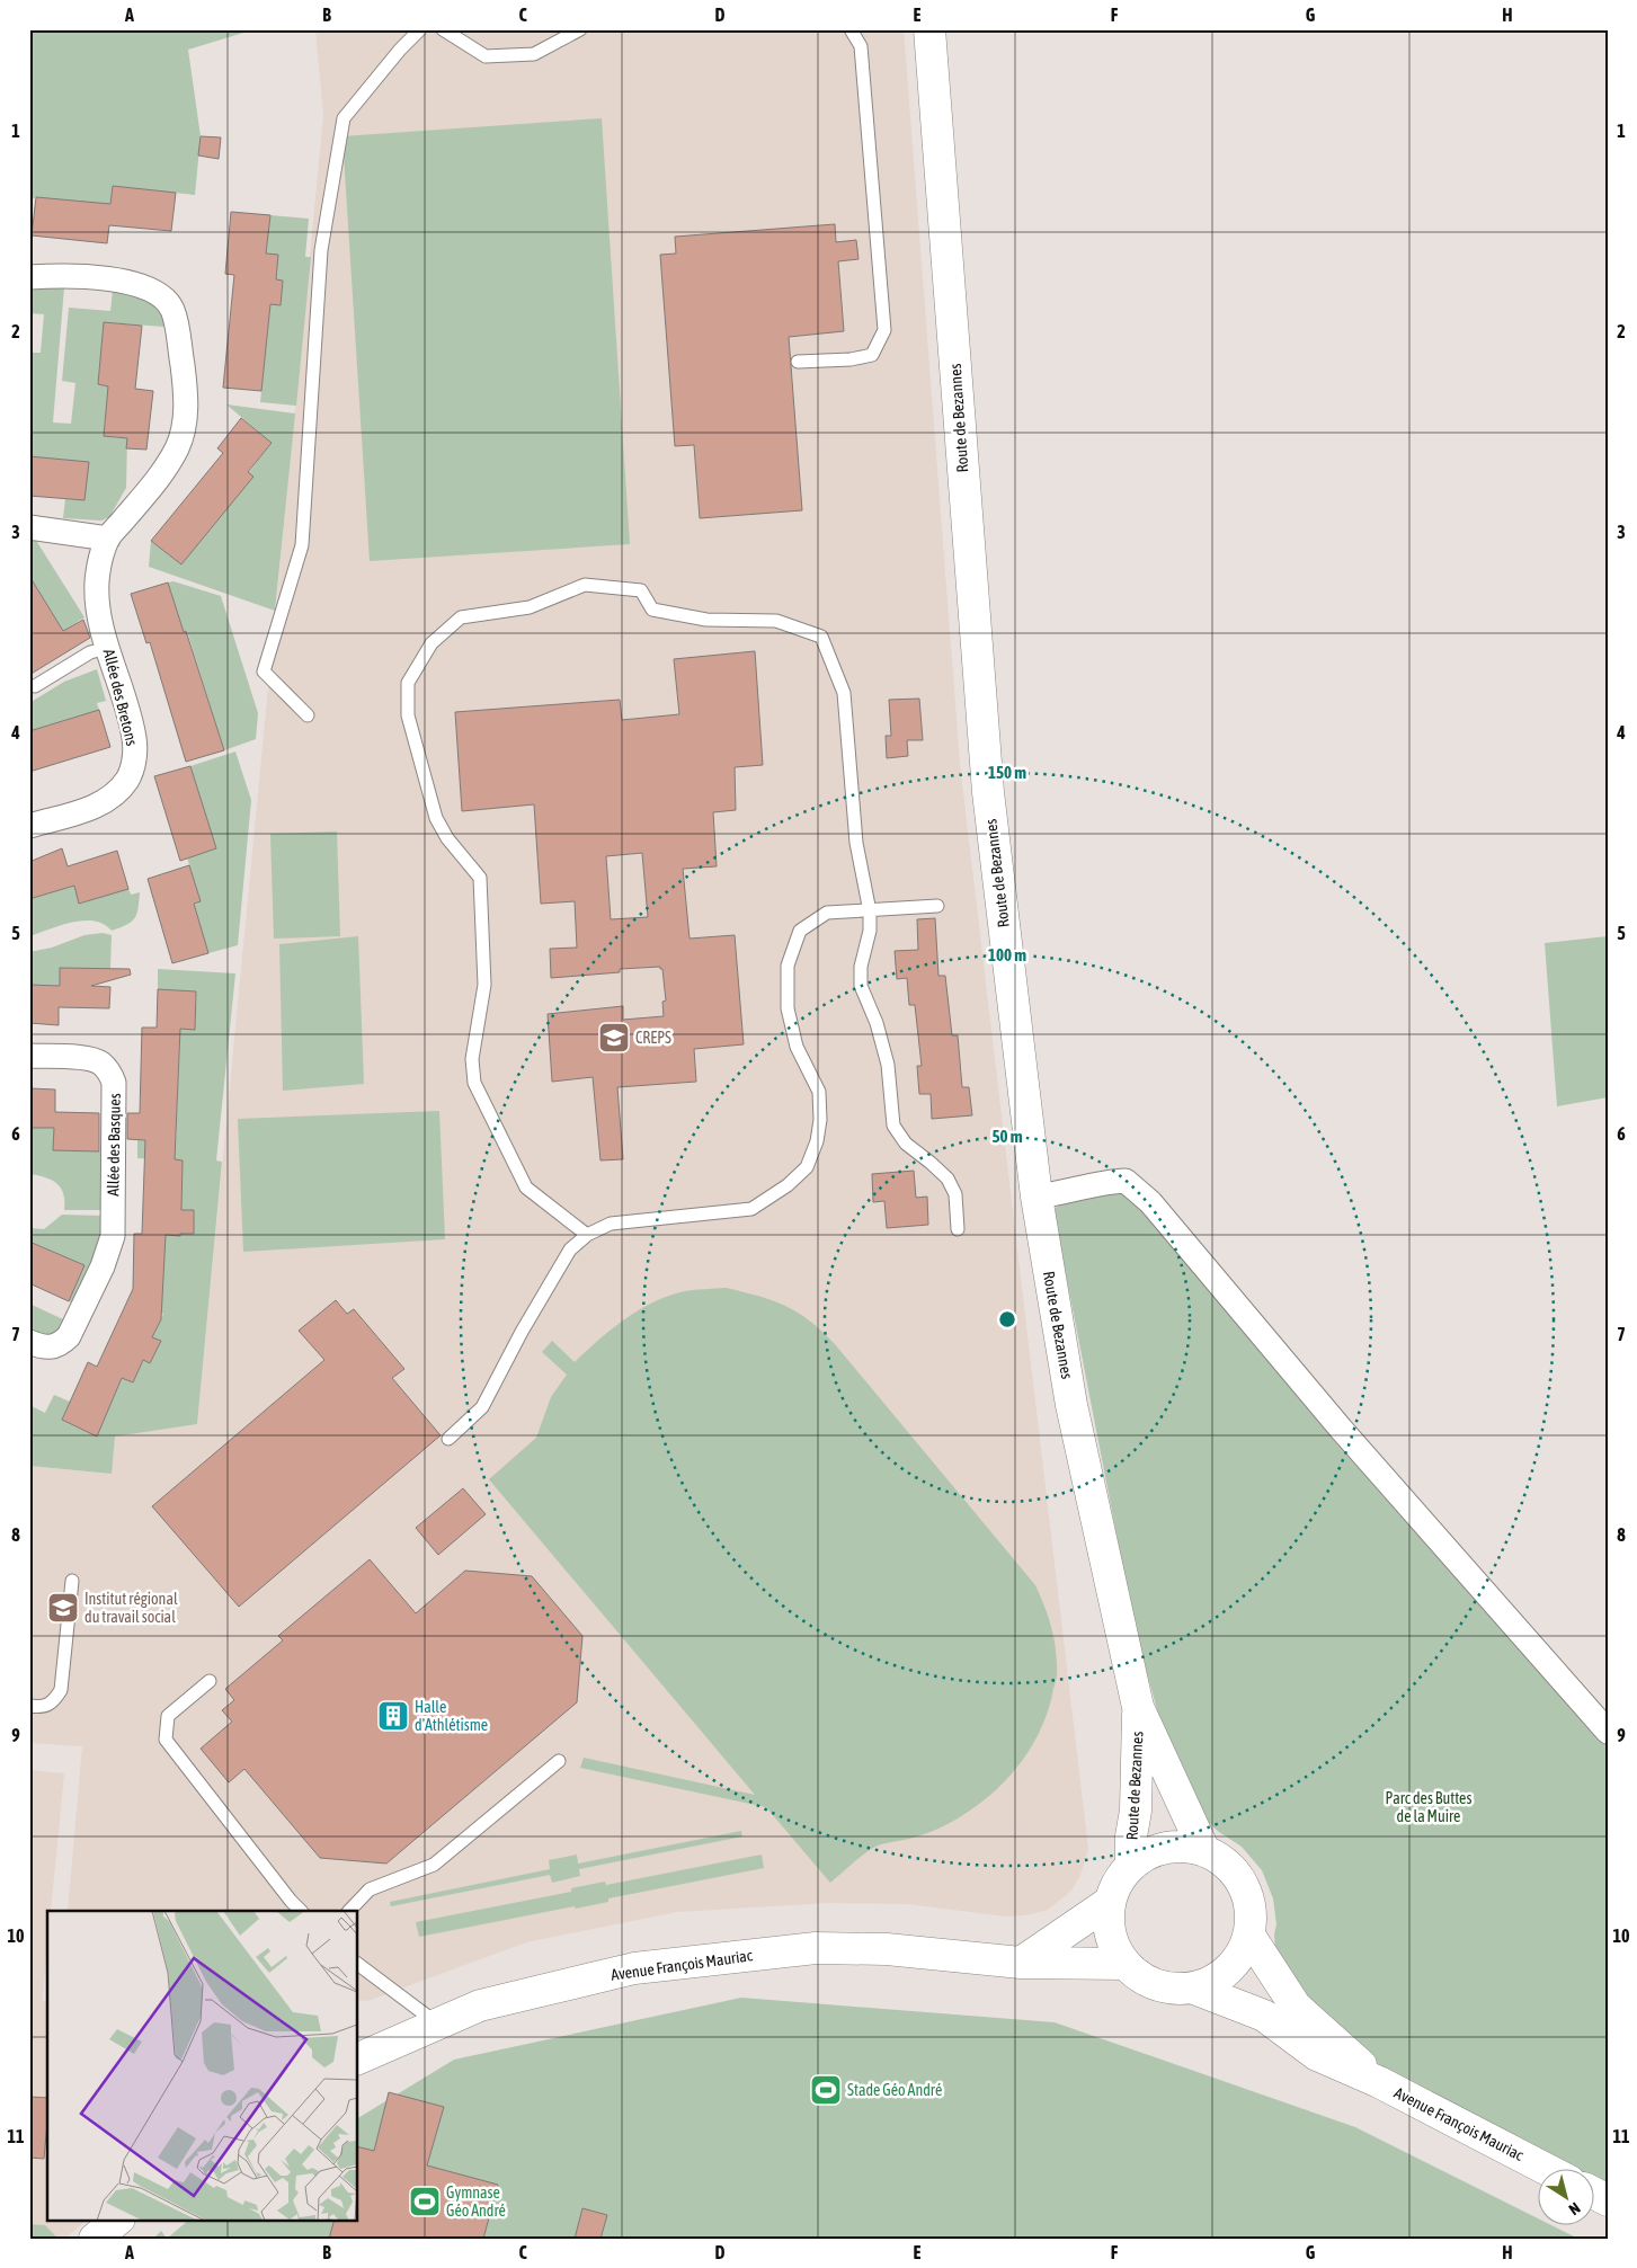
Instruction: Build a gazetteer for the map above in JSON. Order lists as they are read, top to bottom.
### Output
{
  "streets": {
    "street": [
      "Route de Bezannes",
      "Allée des Bretons",
      "Allée des Basques",
      "Avenue François Mauriac"
    ]
  },
  "crossings": [
    ["Route de Bezannes", "Avenue François Mauriac"]
  ],
  "parks": ["Parc des Buttes de la Muire"],
  "places": {
    "school or university": ["CREPS", "Institut régional du travail social"],
    "building": ["Halle d'Athlétisme"],
    "sports": ["Stade Géo André", "Gymnase Géo André"]
  },
  "north": "bottom right",
  "grid": {
    "columns": [
      "A",
      "B",
      "C",
      "D",
      "E",
      "F",
      "G",
      "H"
    ],
    "rows": [
      "1",
      "2",
      "3",
      "4",
      "5",
      "6",
      "7",
      "8",
      "9",
      "10",
      "11"
    ]
  },
  "rings": ["150 m", "100 m", "50 m"]
}
